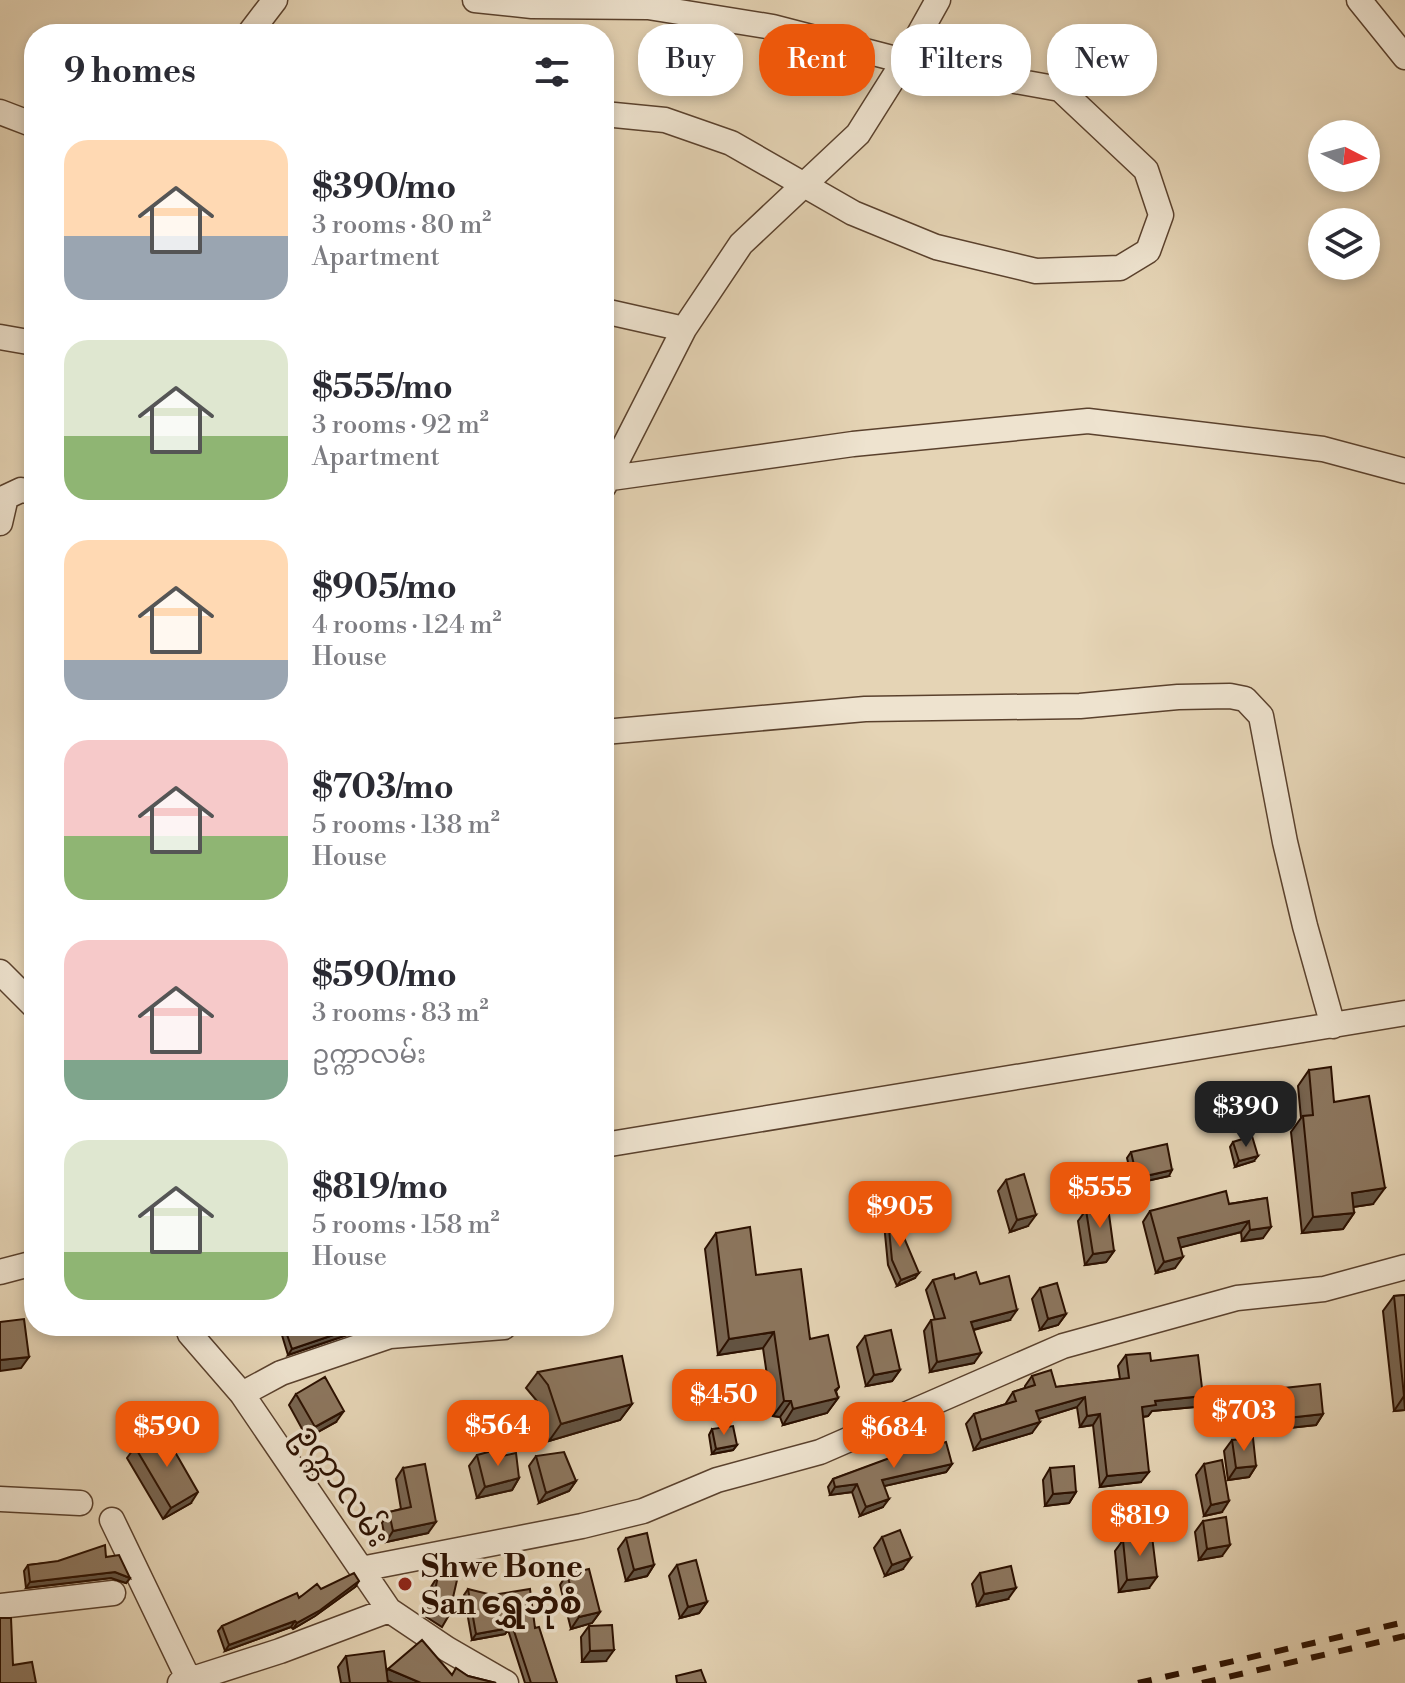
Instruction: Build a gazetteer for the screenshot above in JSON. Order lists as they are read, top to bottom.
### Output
{
  "streets": {
    "street": ["ဥက္ကာလမ်း"]
  },
  "places": ["Shwe Bone San ရွှေဘုံစံ"],
  "north": "right",
  "page": {
    "chip": [
      "Buy",
      "Rent",
      "Filters",
      "New"
    ],
    "heading": "9 homes",
    "list": [
      {
        "name": "$390/mo",
        "note": "3 rooms · 80 m² · Apartment"
      },
      {
        "name": "$555/mo",
        "note": "3 rooms · 92 m² · Apartment"
      },
      {
        "name": "$905/mo",
        "note": "4 rooms · 124 m² · House"
      },
      {
        "name": "$703/mo",
        "note": "5 rooms · 138 m² · House"
      },
      {
        "name": "$590/mo",
        "note": "3 rooms · 83 m² · ဥက္ကာလမ်း"
      },
      {
        "name": "$819/mo",
        "note": "5 rooms · 158 m² · House"
      }
    ],
    "price": [
      "$390",
      "$555",
      "$905",
      "$450",
      "$703",
      "$564",
      "$590",
      "$684",
      "$819"
    ]
  }
}
